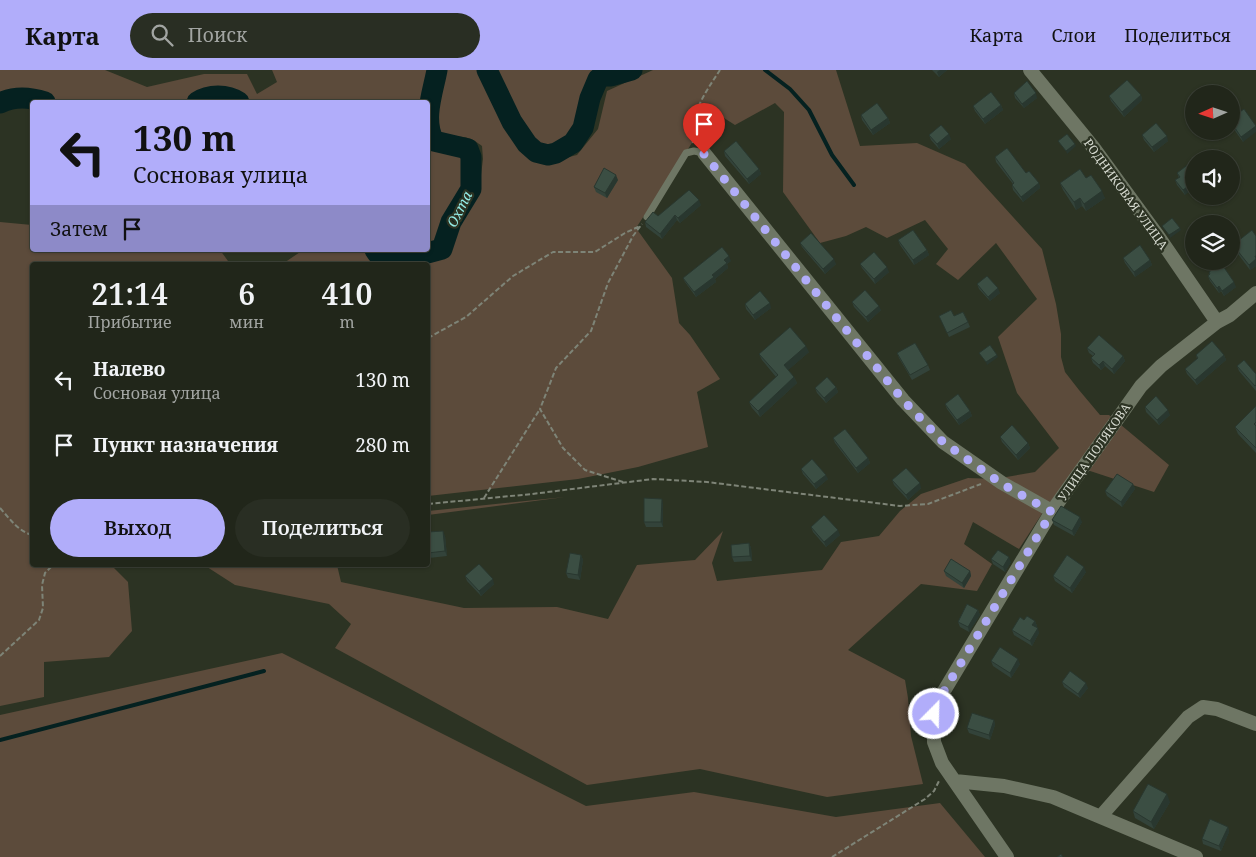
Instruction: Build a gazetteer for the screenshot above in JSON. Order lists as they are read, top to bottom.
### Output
{
  "streets": {
    "street": ["РОДНИКОВАЯ УЛИЦА", "УЛИЦА ПОЛЯКОВА"]
  },
  "crossings": [
    ["РОДНИКОВАЯ УЛИЦА", "УЛИЦА ПОЛЯКОВА"]
  ],
  "water": ["Охта"],
  "north": "left",
  "page": {
    "header": "Карта",
    "search": "Поиск",
    "nav": ["Карта", "Слои", "Поделиться"],
    "turn": ["130 m", "Сосновая улица"],
    "then": "Затем",
    "eta": [
      "21:14",
      "Прибытие",
      "6",
      "мин",
      "410",
      "m"
    ],
    "list": [
      {
        "name": "Налево",
        "note": "Сосновая улица",
        "value": "130 m"
      },
      {
        "name": "Пункт назначения",
        "value": "280 m"
      }
    ],
    "buttons": ["Выход", "Поделиться"]
  }
}
